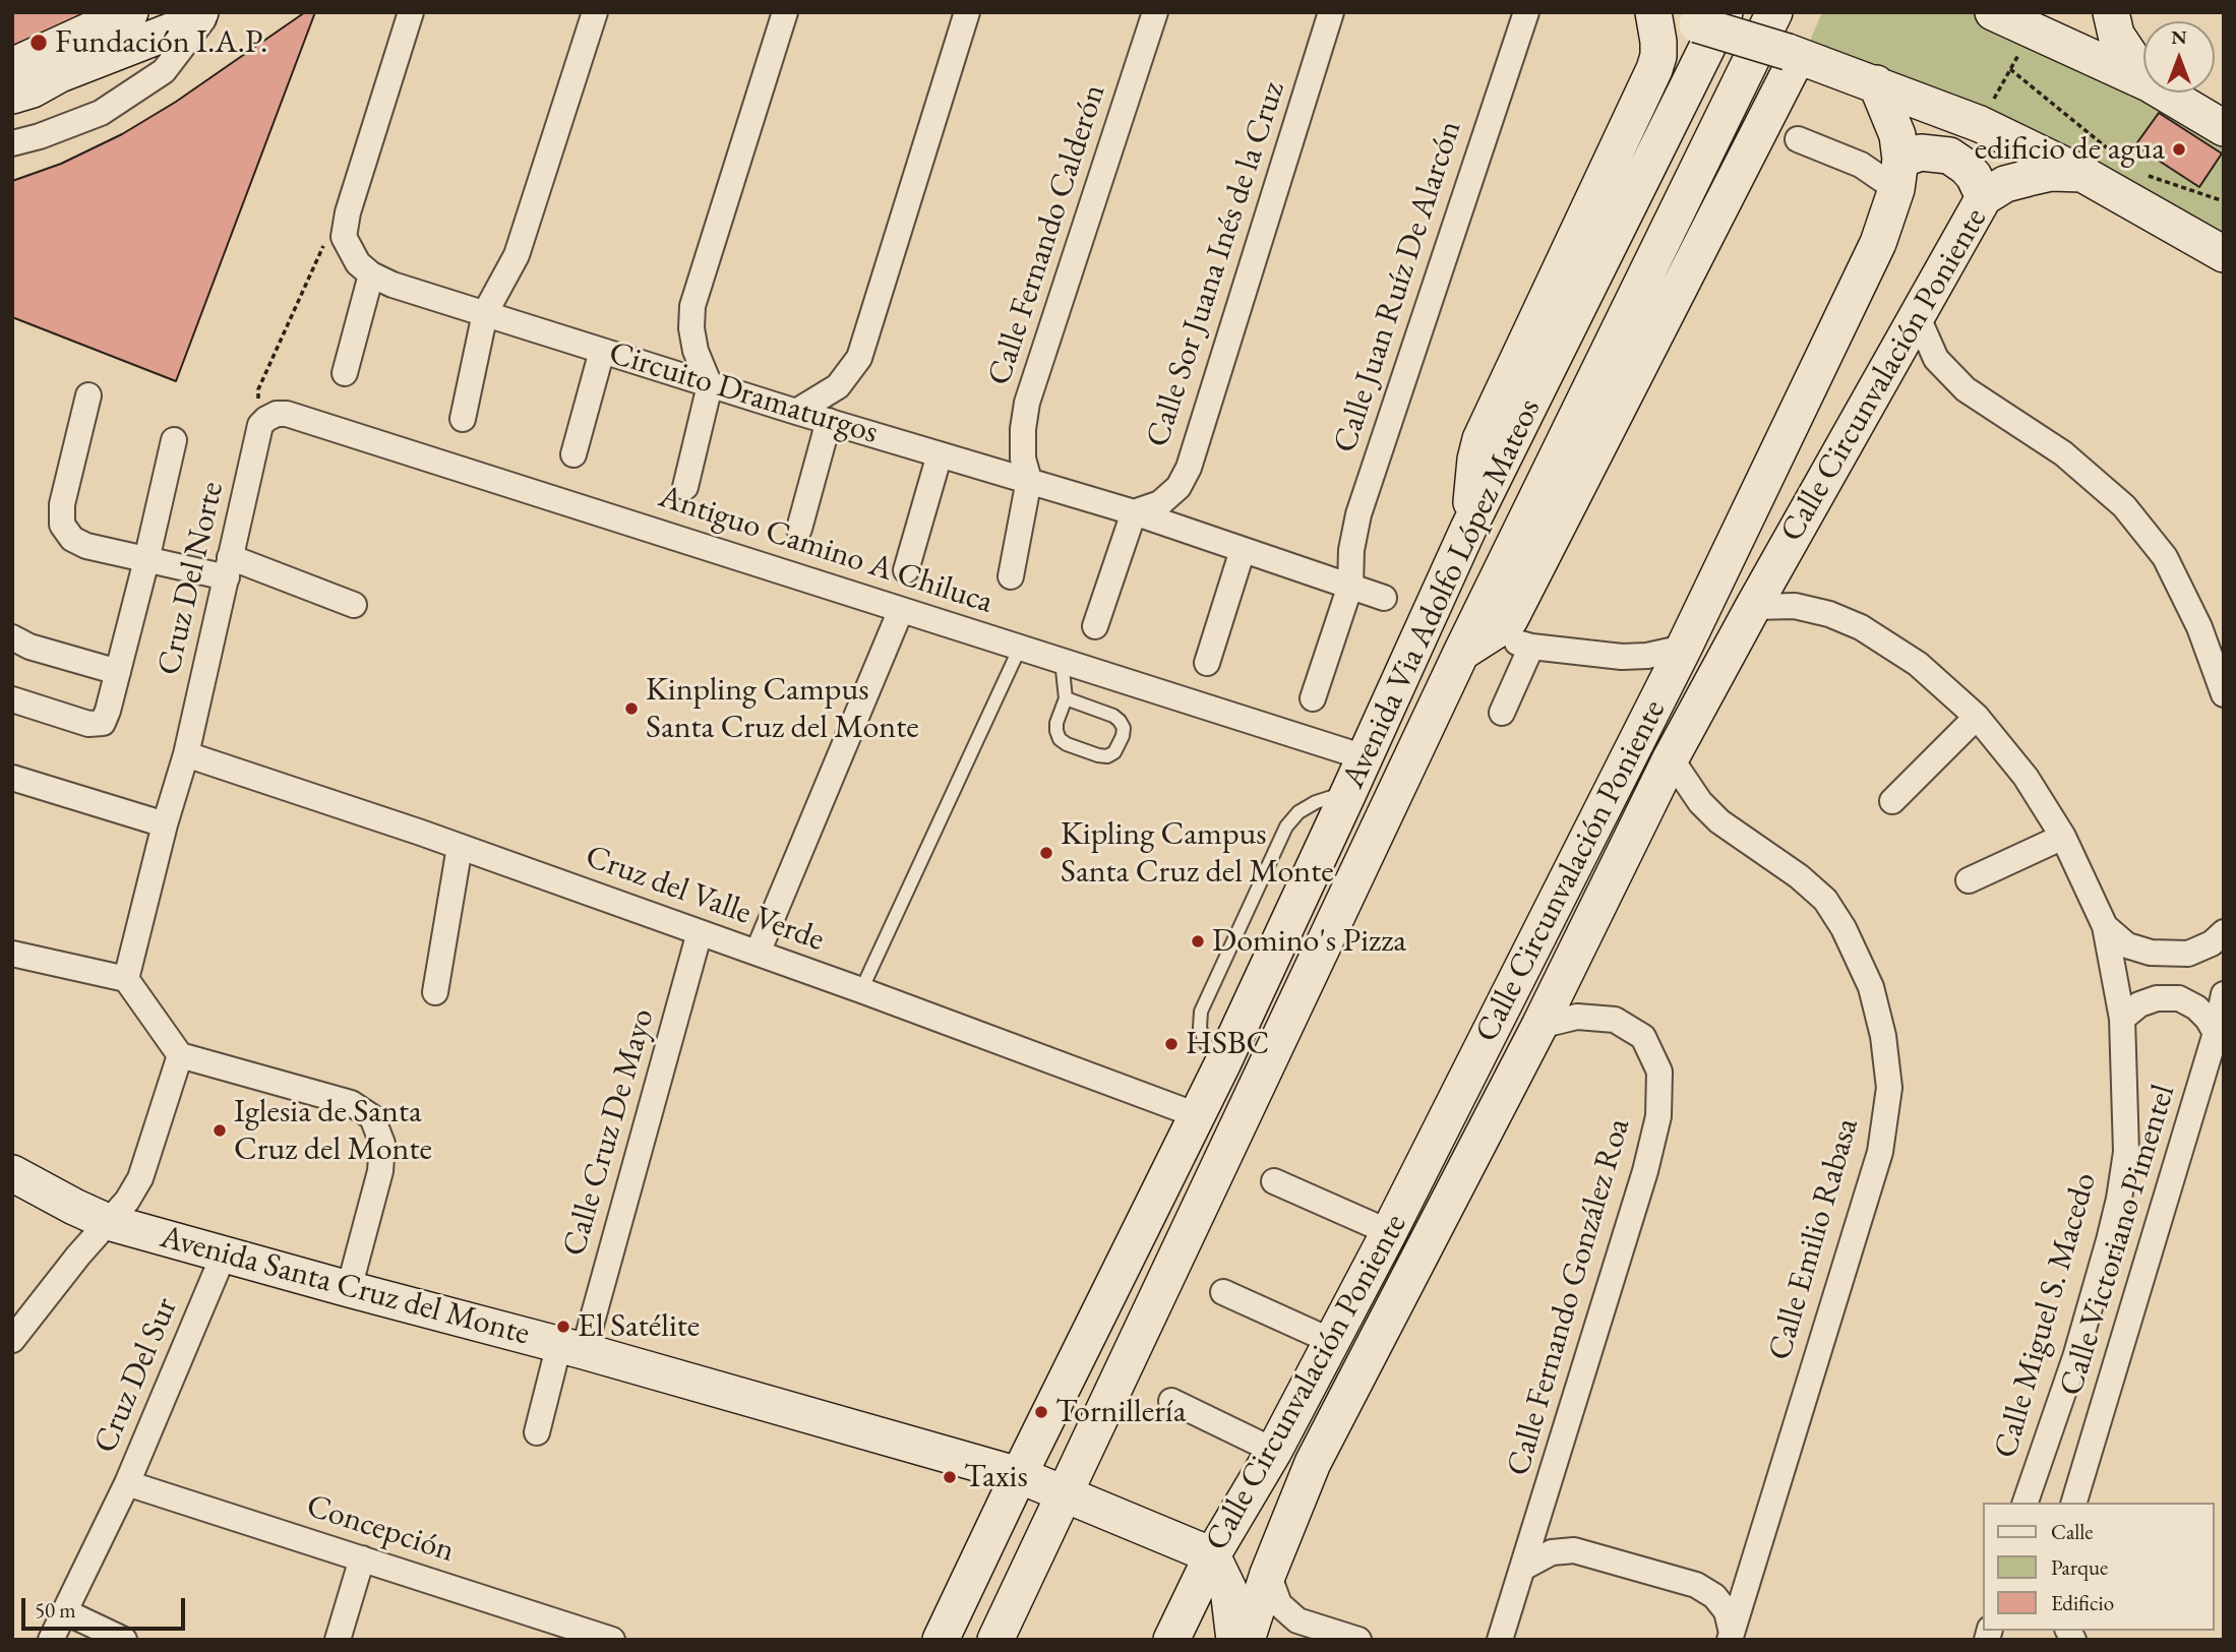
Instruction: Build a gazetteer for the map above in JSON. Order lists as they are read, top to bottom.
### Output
{
  "streets": {
    "main road": ["Calle Circunvalación Poniente", "Avenida Via Adolfo López Mateos", "Avenida Santa Cruz del Monte"],
    "street": [
      "Calle Fernando Calderón",
      "Calle Sor Juana Inés de la Cruz",
      "Calle Juan Ruíz De Alarcón",
      "Circuito Dramaturgos",
      "Antiguo Camino A Chiluca",
      "Cruz Del Norte",
      "Cruz del Valle Verde",
      "Calle Cruz De Mayo",
      "Calle Emilio Rabasa",
      "Calle Victoriano Pimentel",
      "Calle Fernando González Roa",
      "Calle Miguel S. Macedo",
      "Cruz Del Sur",
      "Concepción"
    ]
  },
  "crossings": [
    ["Calle Fernando Calderón", "Circuito Dramaturgos"],
    ["Calle Sor Juana Inés de la Cruz", "Circuito Dramaturgos"],
    ["Calle Juan Ruíz De Alarcón", "Circuito Dramaturgos"],
    ["Calle Circunvalación Poniente", "Calle Emilio Rabasa"],
    ["Calle Circunvalación Poniente", "Avenida Santa Cruz del Monte"],
    ["Calle Circunvalación Poniente", "Calle Fernando González Roa"],
    ["Calle Circunvalación Poniente", "Calle Miguel S. Macedo"],
    ["Antiguo Camino A Chiluca", "Cruz Del Norte"],
    ["Antiguo Camino A Chiluca", "Avenida Via Adolfo López Mateos"],
    ["Cruz Del Norte", "Cruz del Valle Verde"],
    ["Avenida Via Adolfo López Mateos", "Cruz del Valle Verde"],
    ["Avenida Via Adolfo López Mateos", "Avenida Santa Cruz del Monte"],
    ["Cruz del Valle Verde", "Calle Cruz De Mayo"],
    ["Calle Cruz De Mayo", "Avenida Santa Cruz del Monte"],
    ["Avenida Santa Cruz del Monte", "Cruz Del Sur"],
    ["Cruz Del Sur", "Concepción"]
  ],
  "places": [
    "Fundación I.A.P.",
    "edificio de agua",
    "Kinpling Campus Santa Cruz del Monte",
    "Kipling Campus Santa Cruz del Monte",
    "Domino's Pizza",
    "HSBC",
    "Iglesia de Santa Cruz del Monte",
    "El Satélite",
    "Tornillería",
    "Taxis"
  ],
  "legend": ["Calle", "Parque", "Edificio"],
  "scale_bar": "50 m",
  "north": "top"
}
